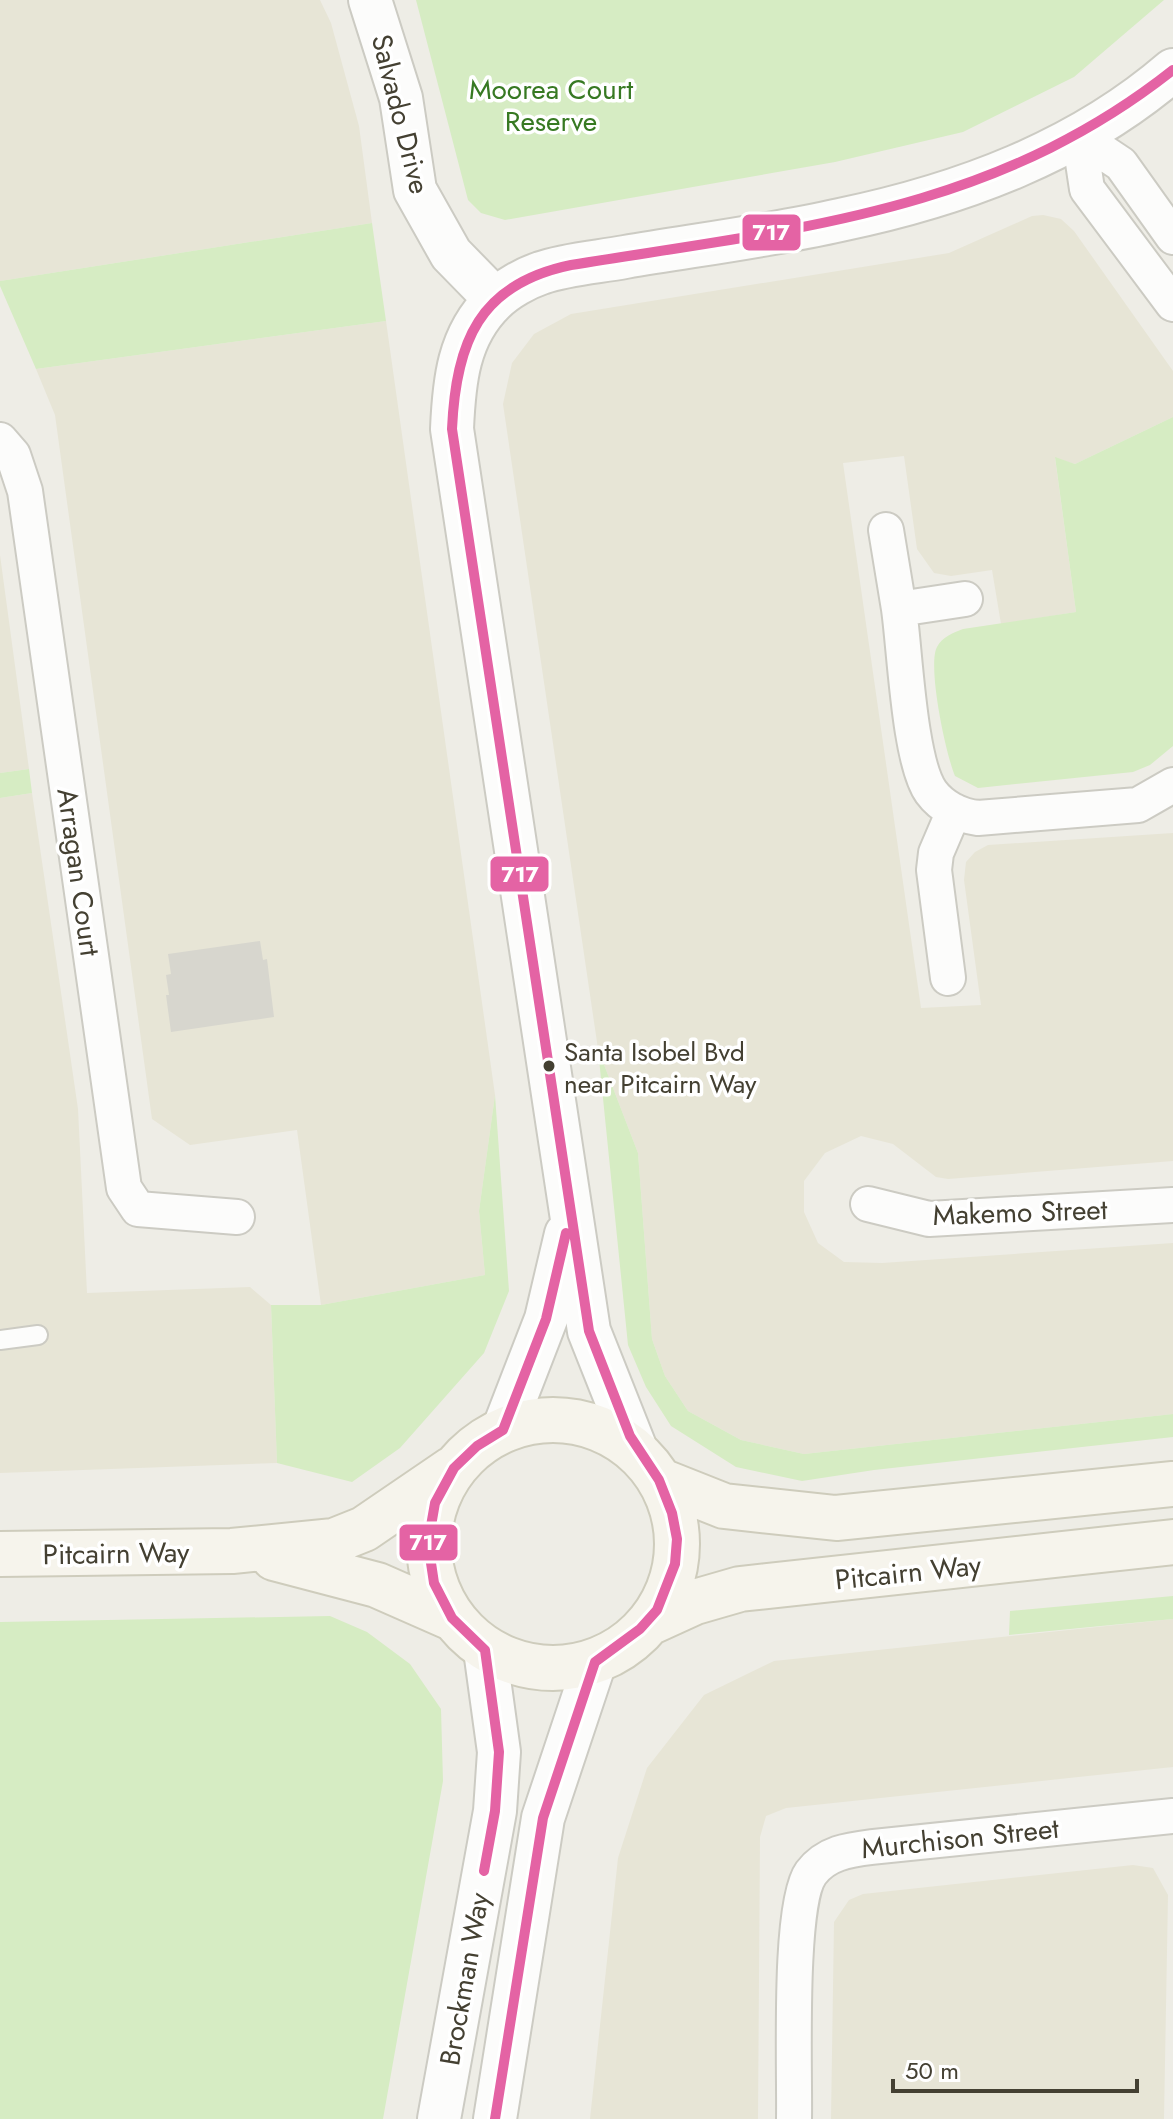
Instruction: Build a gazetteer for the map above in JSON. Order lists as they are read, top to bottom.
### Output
{
  "streets": {
    "main road": ["Pitcairn Way"],
    "street": [
      "Salvado Drive",
      "Arragan Court",
      "Makemo Street",
      "Murchison Street",
      "Brockman Way"
    ]
  },
  "crossings": [
    ["Pitcairn Way", "Brockman Way"]
  ],
  "parks": ["Moorea Court Reserve"],
  "places": ["Santa Isobel Bvd near Pitcairn Way"],
  "lines": ["transit line 717"],
  "scale_bar": "50 m"
}
